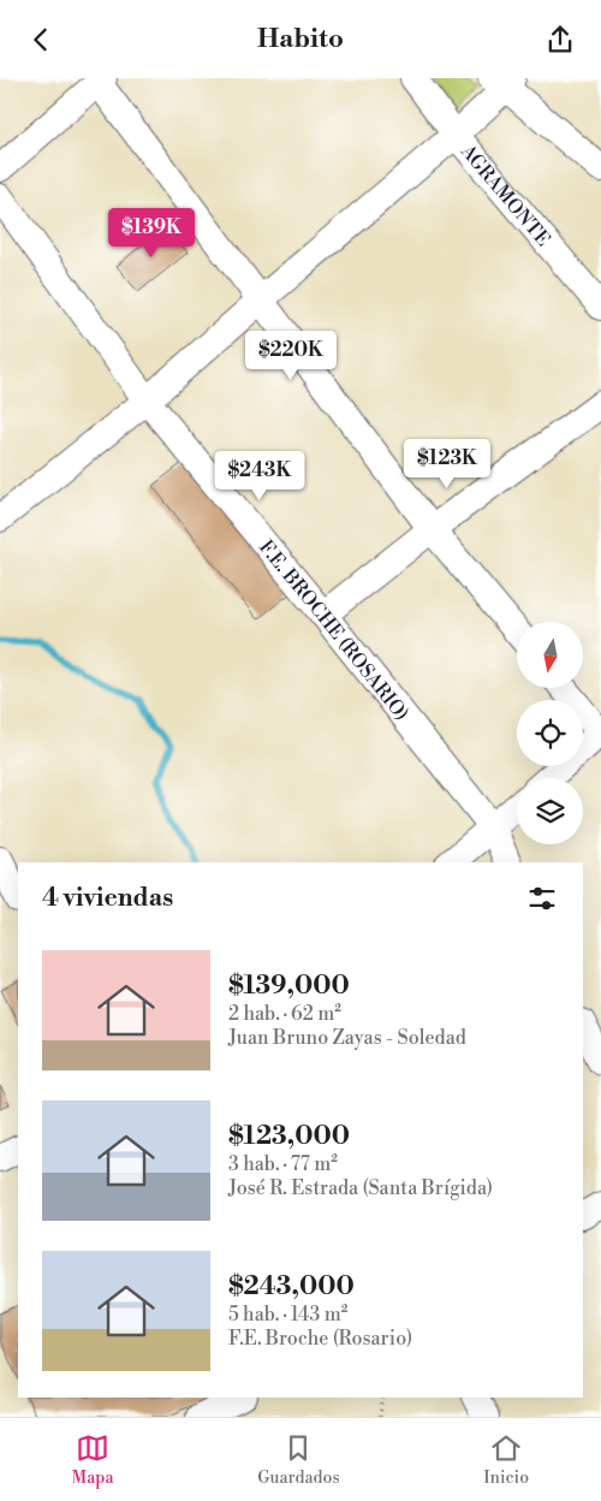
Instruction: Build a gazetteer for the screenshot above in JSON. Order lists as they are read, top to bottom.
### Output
{
  "streets": {
    "street": ["AGRAMONTE", "F.E. BROCHE (ROSARIO)"]
  },
  "north": "bottom",
  "page": {
    "header": "Habito",
    "price": [
      "$139K",
      "$220K",
      "$123K",
      "$243K"
    ],
    "heading": "4 viviendas",
    "list": [
      {
        "name": "$139,000",
        "note": "2 hab. · 62 m² · Juan Bruno Zayas - Soledad"
      },
      {
        "name": "$123,000",
        "note": "3 hab. · 77 m² · José R. Estrada (Santa Brígida)"
      },
      {
        "name": "$243,000",
        "note": "5 hab. · 143 m² · F.E. Broche (Rosario)"
      }
    ],
    "tabs": ["Mapa", "Guardados", "Inicio"]
  }
}
